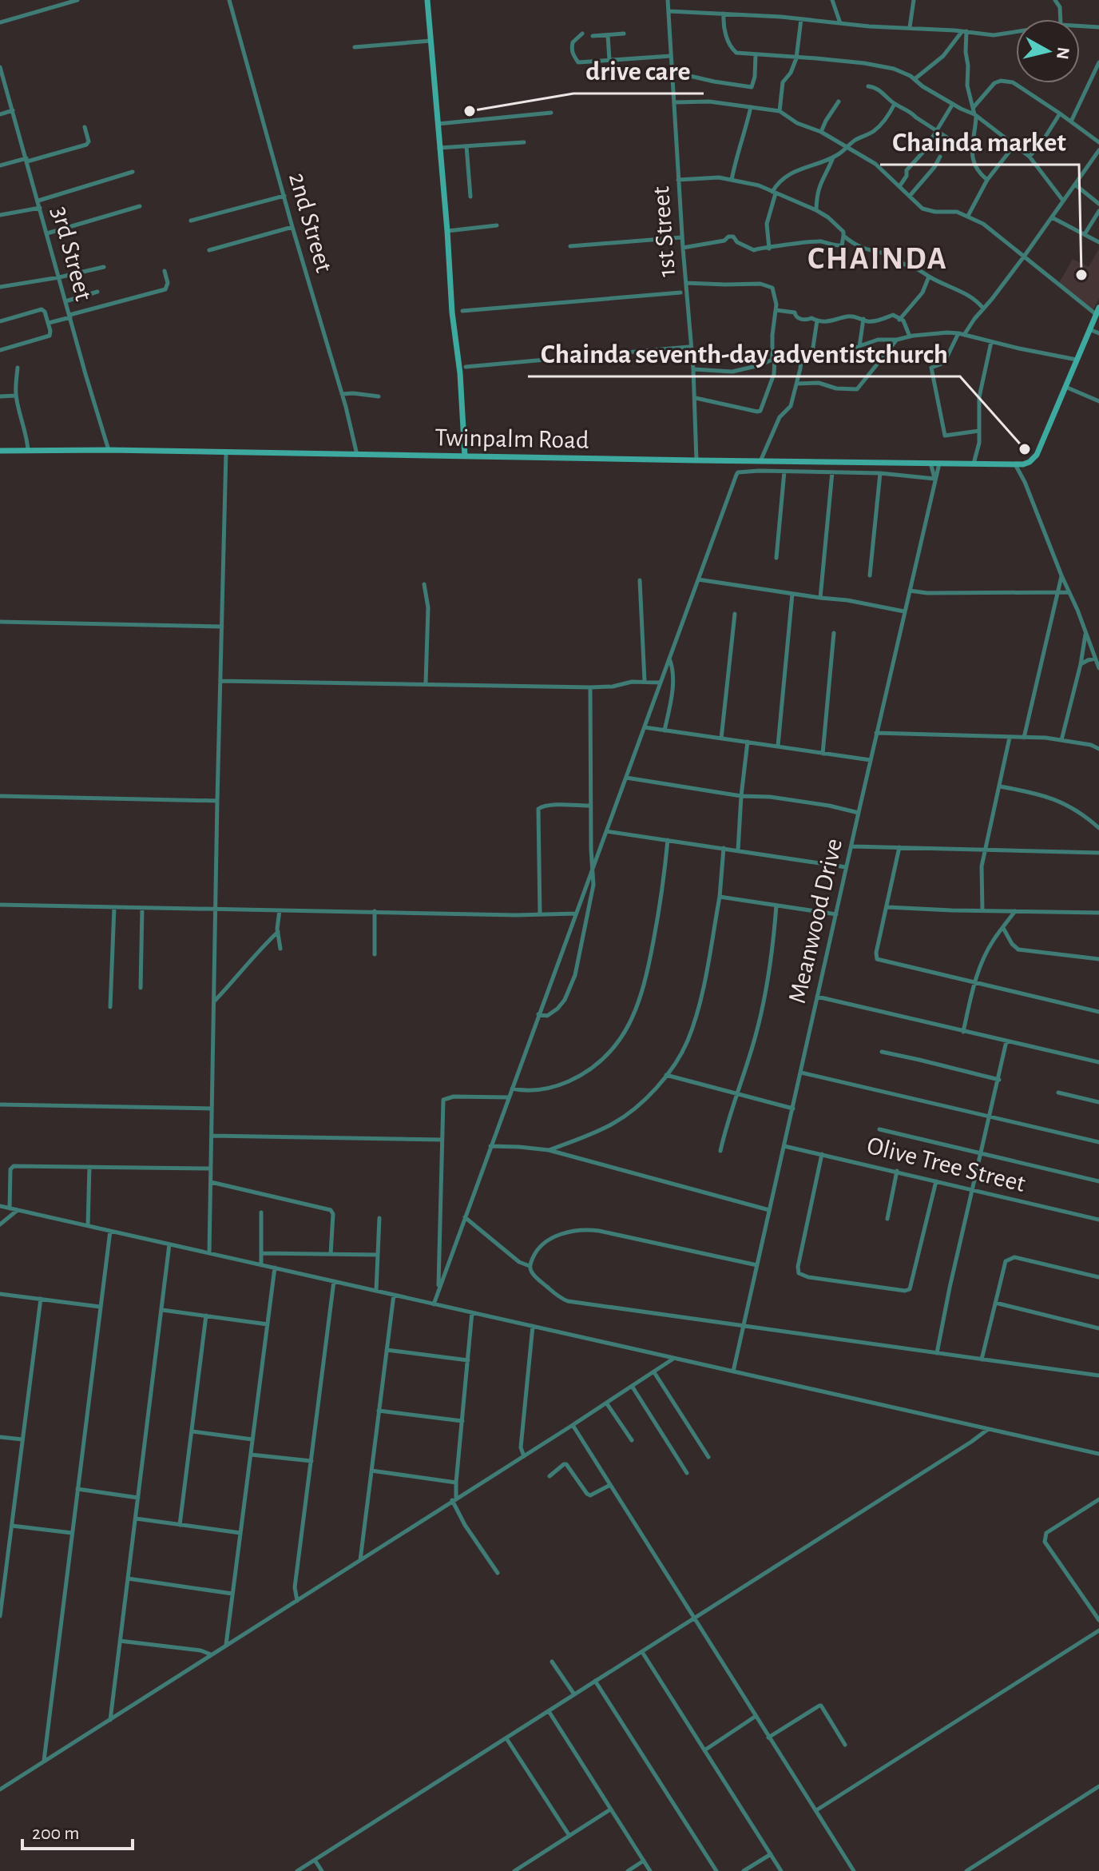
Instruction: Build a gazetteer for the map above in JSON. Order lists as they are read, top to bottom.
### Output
{
  "streets": {
    "main road": ["Twinpalm Road"],
    "street": [
      "2nd Street",
      "1st Street",
      "3rd Street",
      "Meanwood Drive",
      "Olive Tree Street"
    ]
  },
  "crossings": [
    ["2nd Street", "Twinpalm Road"],
    ["1st Street", "Twinpalm Road"],
    ["3rd Street", "Twinpalm Road"],
    ["Twinpalm Road", "Meanwood Drive"],
    ["Meanwood Drive", "Olive Tree Street"]
  ],
  "districts": ["CHAINDA"],
  "places": ["drive care", "Chainda market", "Chainda seventh-day adventistchurch"],
  "scale_bar": "200 m",
  "north": "right"
}
